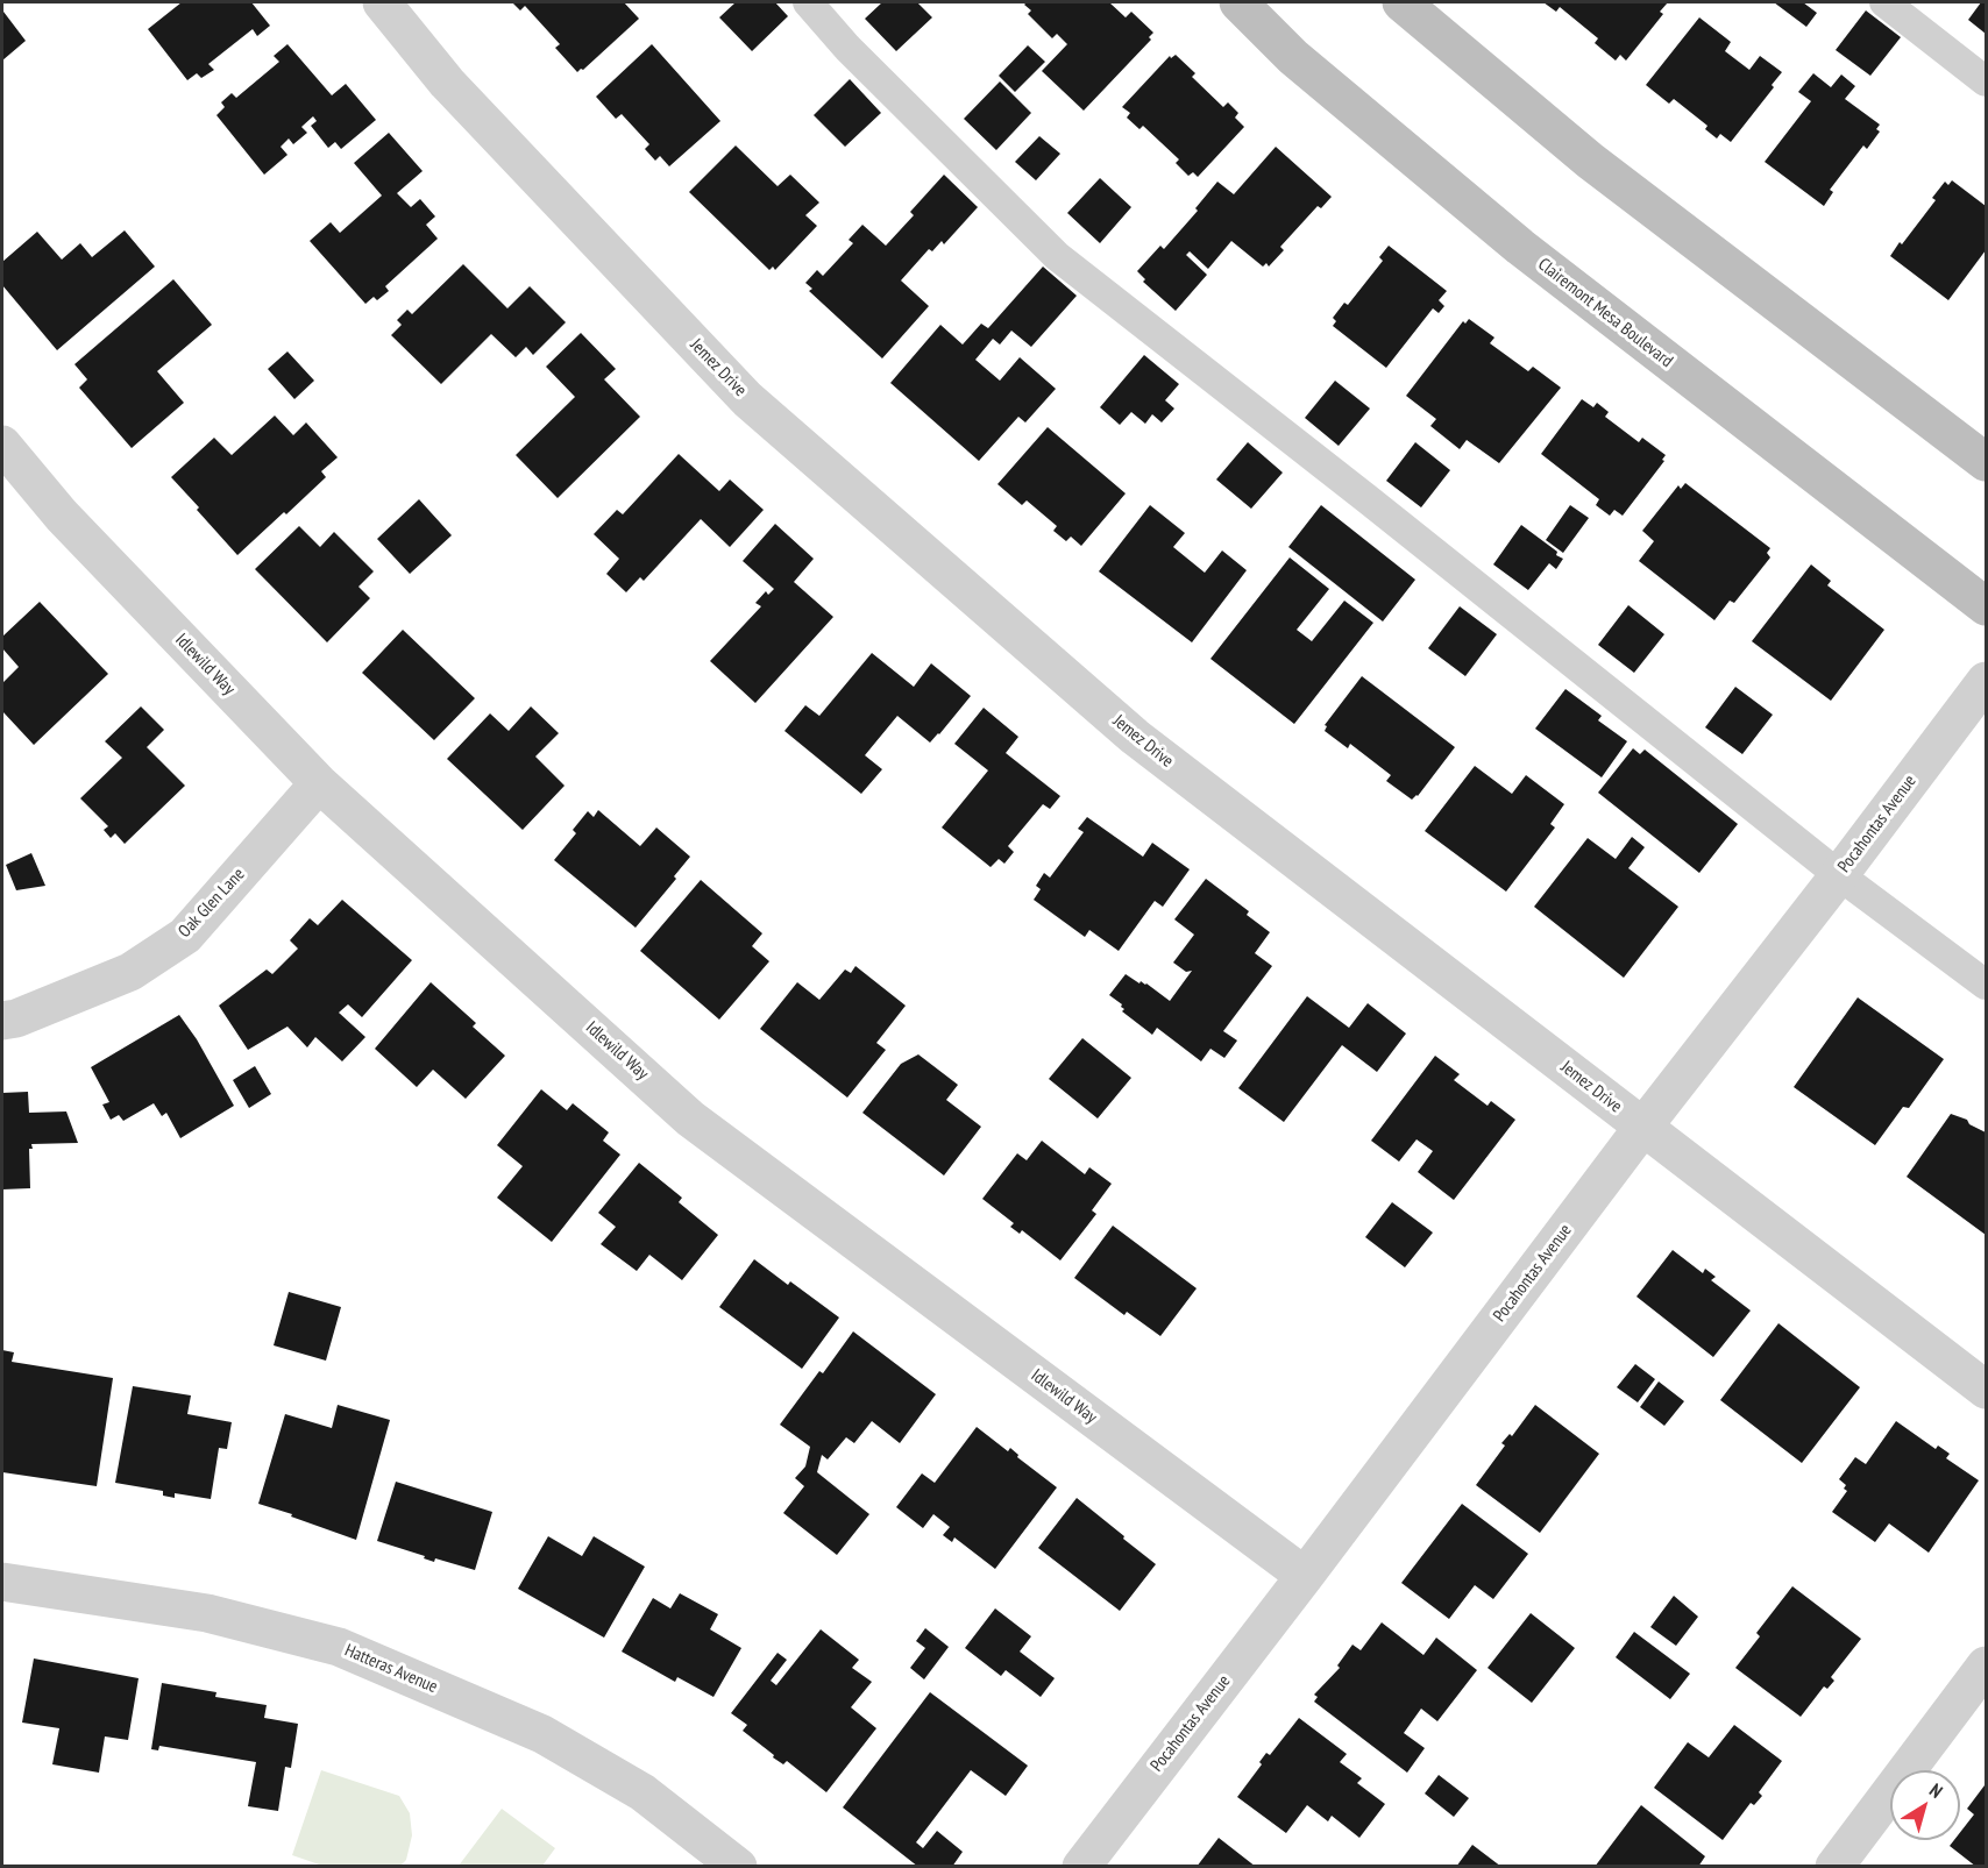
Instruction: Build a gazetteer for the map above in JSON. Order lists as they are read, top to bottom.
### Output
{
  "streets": {
    "main road": ["Clairemont Mesa Boulevard"],
    "street": [
      "Jemez Drive",
      "Idlewild Way",
      "Pocahontas Avenue",
      "Oak Glen Lane",
      "Hatteras Avenue"
    ]
  },
  "crossings": [
    ["Jemez Drive", "Pocahontas Avenue"],
    ["Idlewild Way", "Pocahontas Avenue"],
    ["Idlewild Way", "Oak Glen Lane"]
  ],
  "north": "top right"
}
